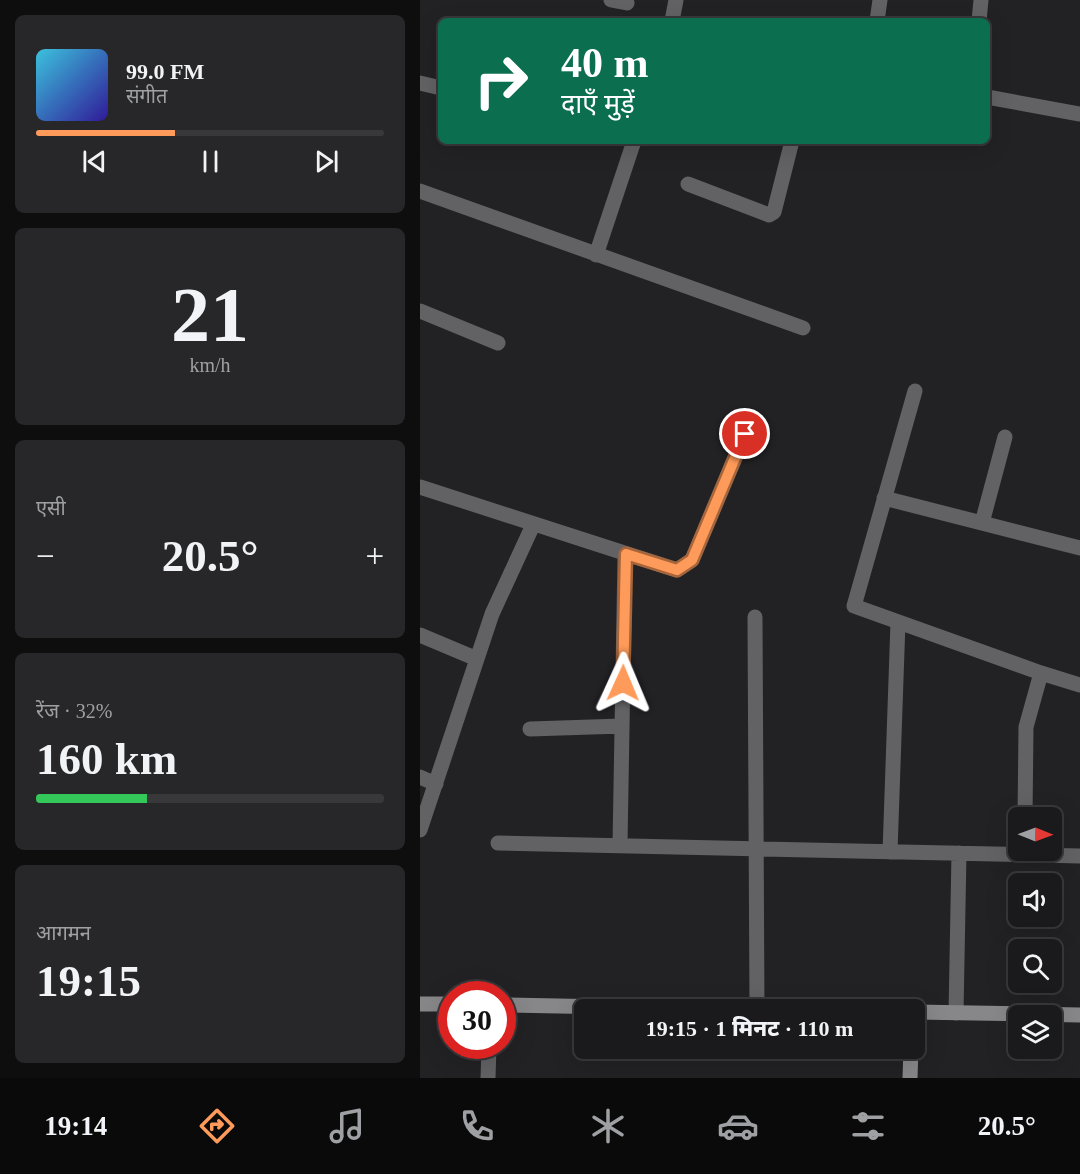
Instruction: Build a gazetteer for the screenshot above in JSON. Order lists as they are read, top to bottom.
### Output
{
  "north": "right",
  "page": {
    "turn": ["40 m", "दाएँ मुड़ें"],
    "song": ["99.0 FM", "संगीत"],
    "tile": [
      ["21", "km/h"],
      "एसी",
      ["रेंज · 32%", "160 km"],
      ["आगमन", "19:15"]
    ],
    "heat": ["−", "20.5°", "+"],
    "limit": "30",
    "trip": "19:15 · 1 मिनट · 110 m",
    "tabs": ["19:14", "20.5°"]
  }
}
